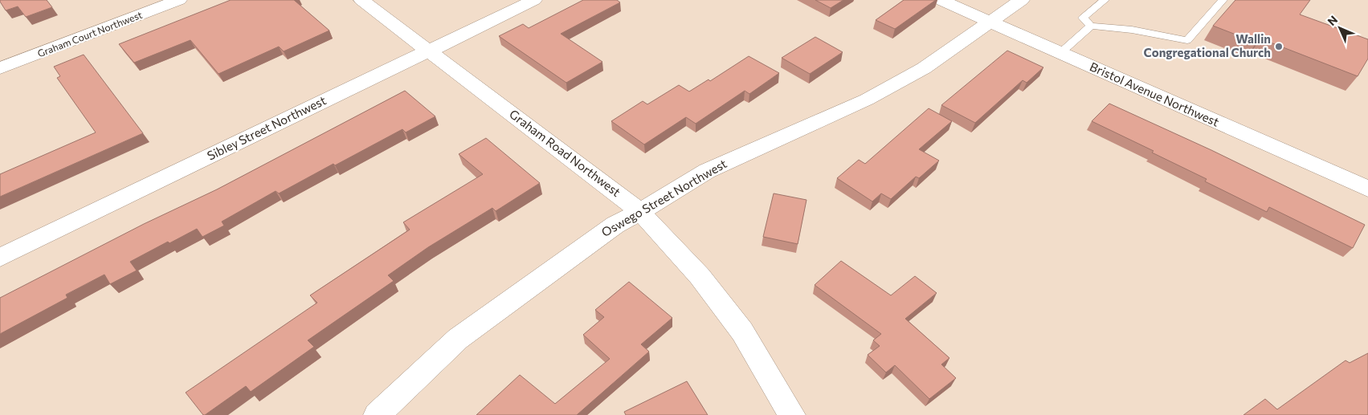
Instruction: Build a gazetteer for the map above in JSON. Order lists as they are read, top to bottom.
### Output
{
  "streets": {
    "street": [
      "Graham Court Northwest",
      "Bristol Avenue Northwest",
      "Sibley Street Northwest",
      "Graham Road Northwest",
      "Oswego Street Northwest"
    ]
  },
  "crossings": [
    ["Bristol Avenue Northwest", "Oswego Street Northwest"],
    ["Sibley Street Northwest", "Graham Road Northwest"],
    ["Graham Road Northwest", "Oswego Street Northwest"]
  ],
  "places": ["Wallin Congregational Church"],
  "north": "top left"
}
